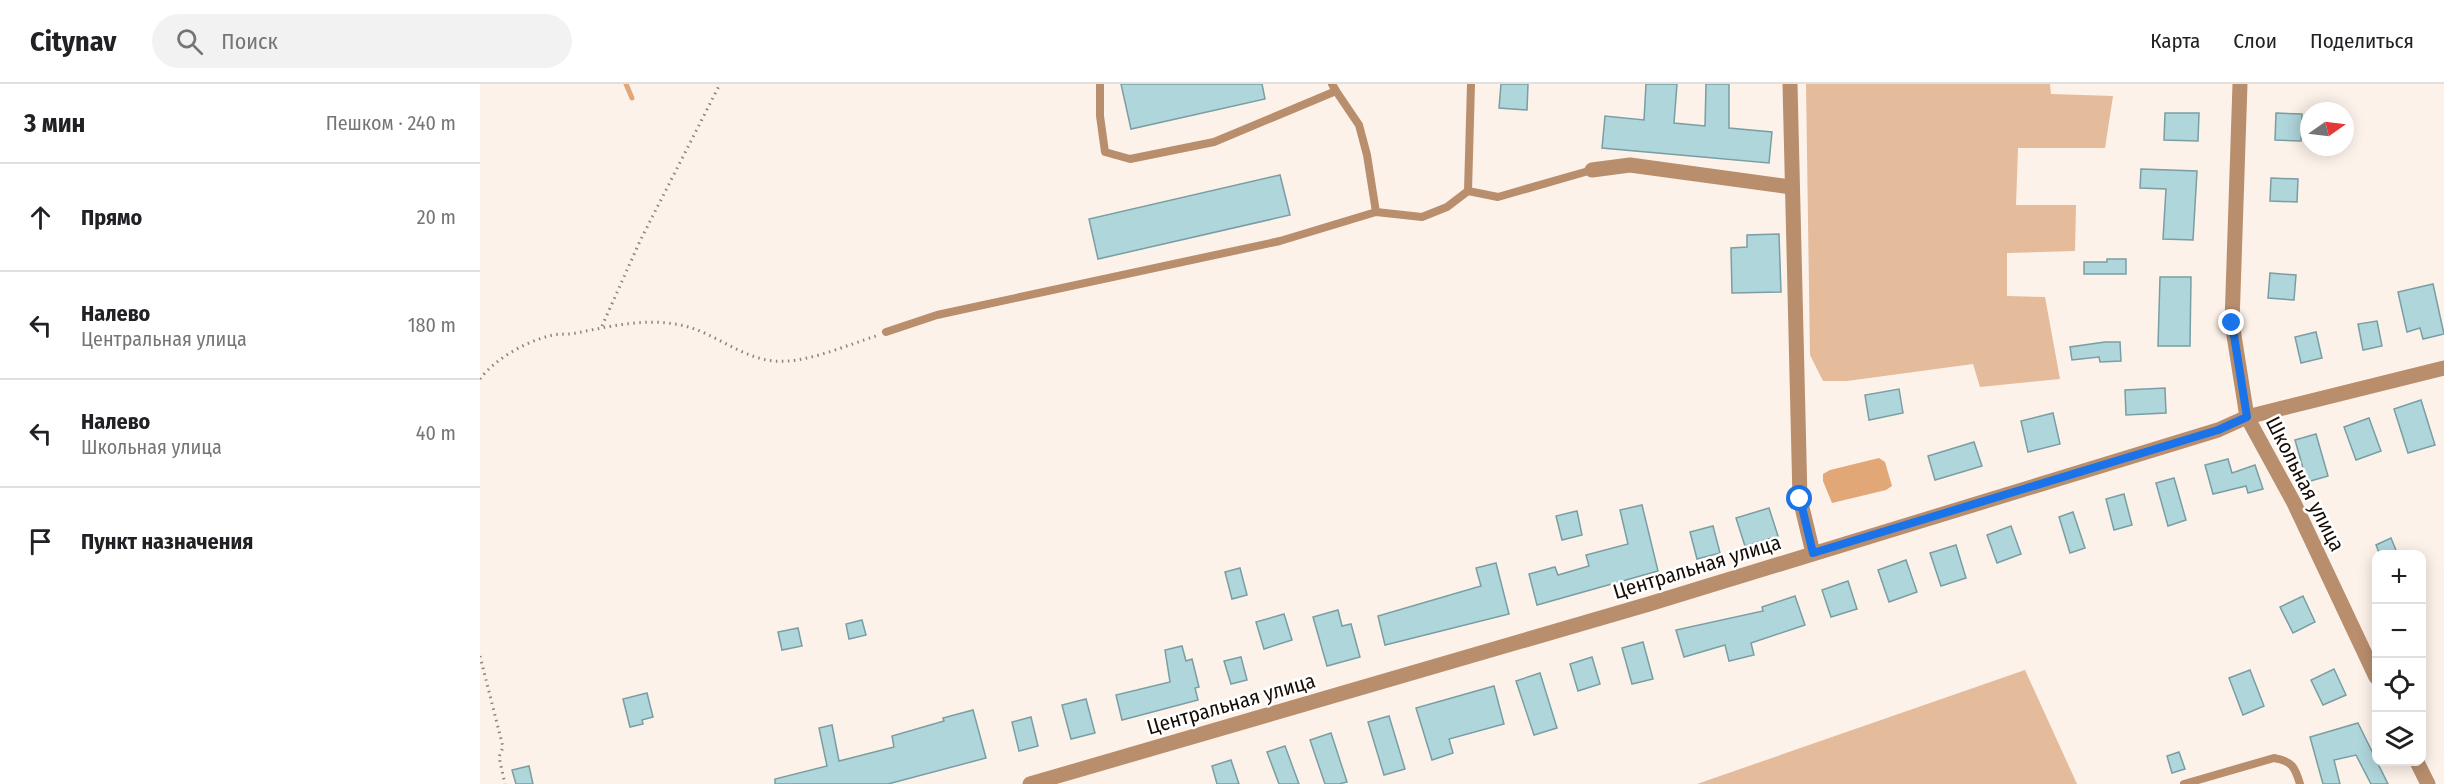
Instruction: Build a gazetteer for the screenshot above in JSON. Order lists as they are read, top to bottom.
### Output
{
  "streets": {
    "street": ["Школьная улица", "Центральная улица"]
  },
  "crossings": [
    ["Школьная улица", "Центральная улица"]
  ],
  "north": "right",
  "page": {
    "header": "Citynav",
    "search": "Поиск",
    "nav": ["Карта", "Слои", "Поделиться"],
    "heading": ["3 мин", "Пешком · 240 m"],
    "list": [
      ["Прямо", "20 m"],
      ["Налево", "Центральная улица", "180 m"],
      ["Налево", "Школьная улица", "40 m"],
      "Пункт назначения"
    ],
    "map_buttons": ["+", "−"]
  }
}
